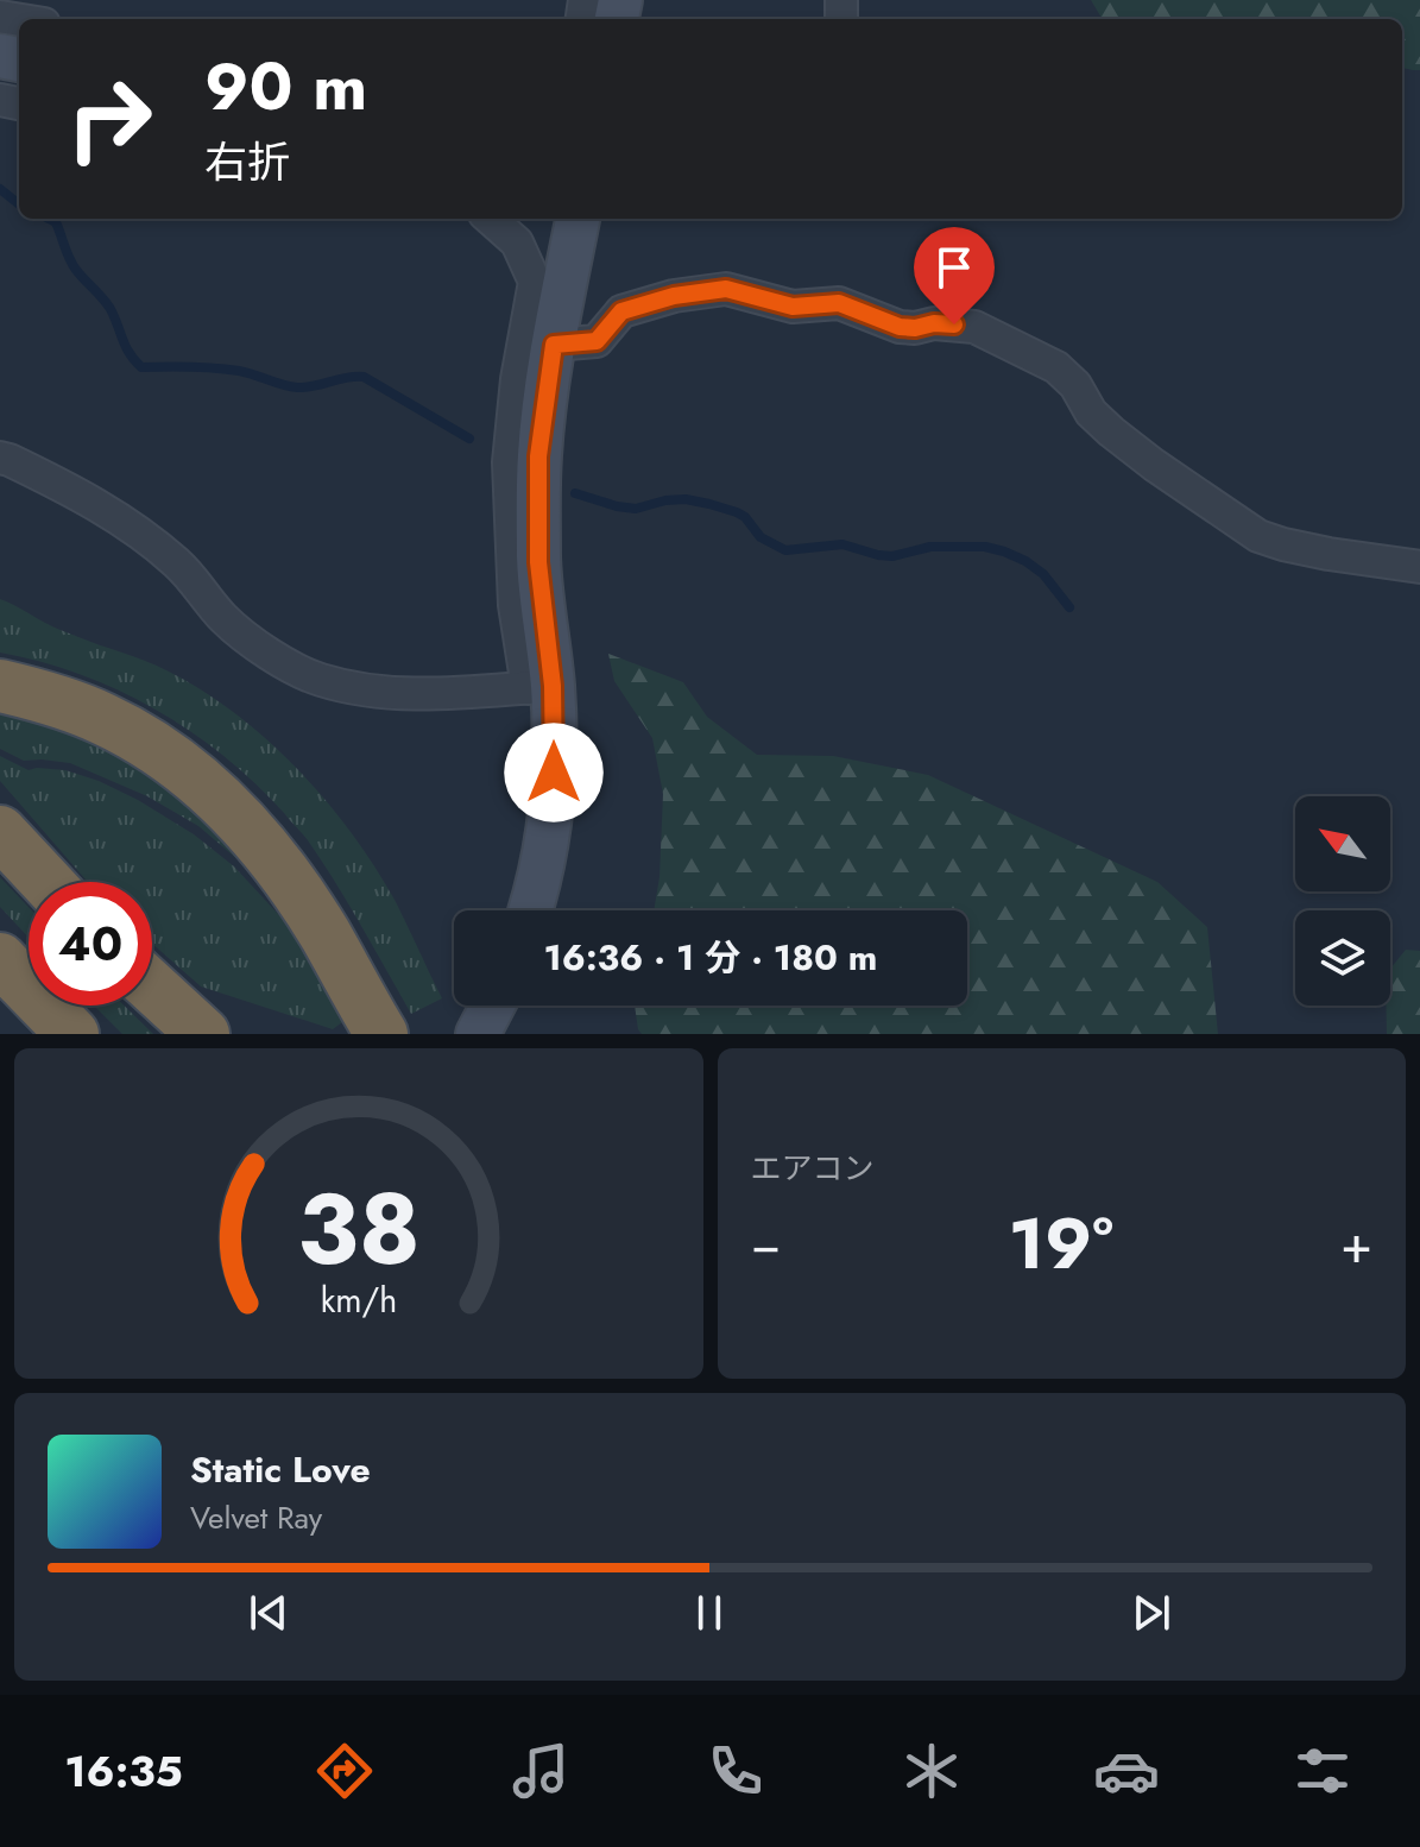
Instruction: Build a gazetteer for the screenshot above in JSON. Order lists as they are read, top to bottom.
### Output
{
  "north": "top left",
  "page": {
    "turn": ["90 m", "右折"],
    "limit": "40",
    "trip": "16:36 · 1 分 · 180 m",
    "tile": "エアコン",
    "heat": ["−", "19°", "+"],
    "song": ["Static Love", "Velvet Ray"],
    "tabs": "16:35",
    "gauge": ["38", "km/h"]
  }
}
